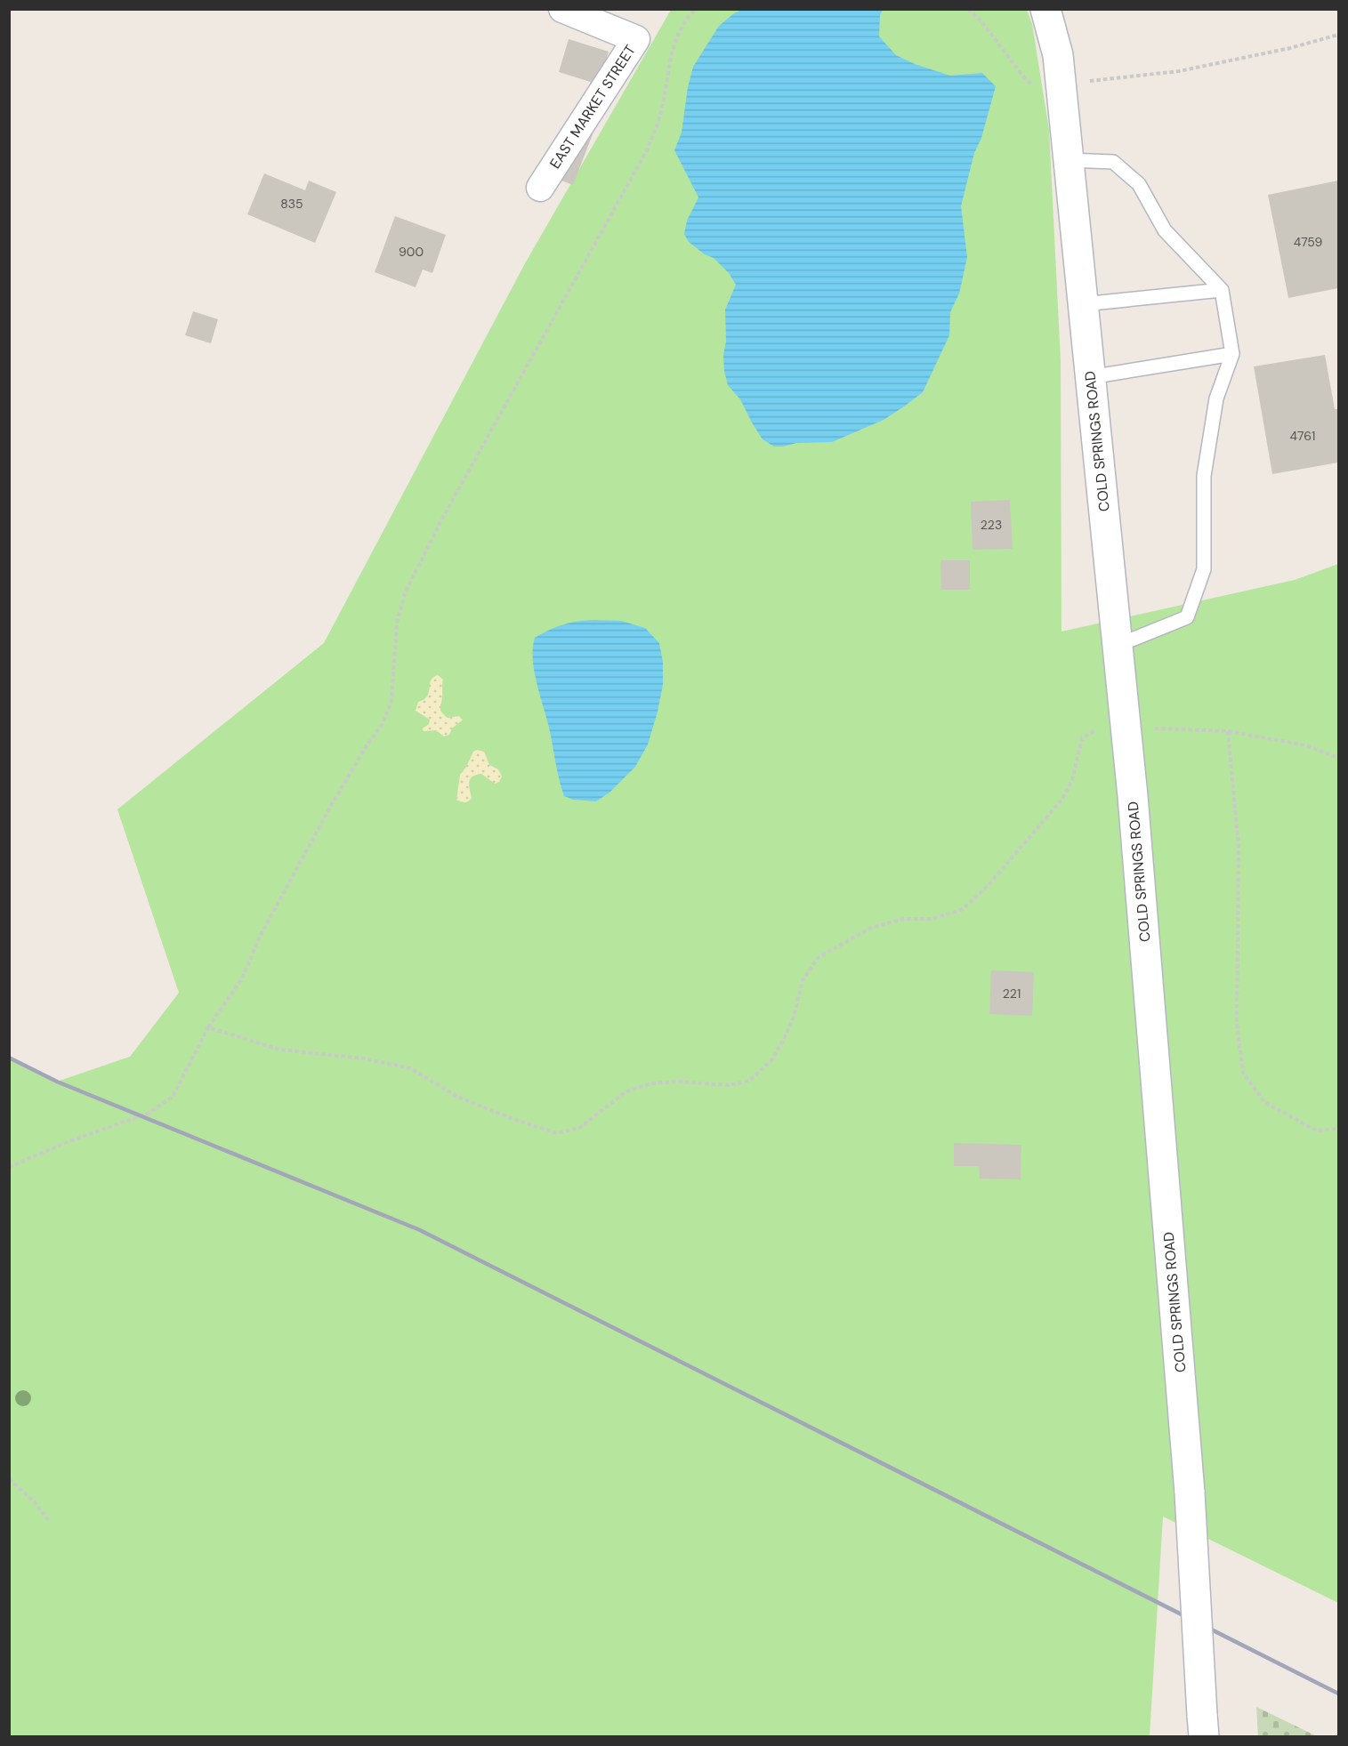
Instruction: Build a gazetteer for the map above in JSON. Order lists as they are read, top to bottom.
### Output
{
  "streets": {
    "street": ["EAST MARKET STREET", "COLD SPRINGS ROAD"]
  },
  "house_numbers": [
    "835",
    "4759",
    "900",
    "4761",
    "223",
    "221"
  ]
}
